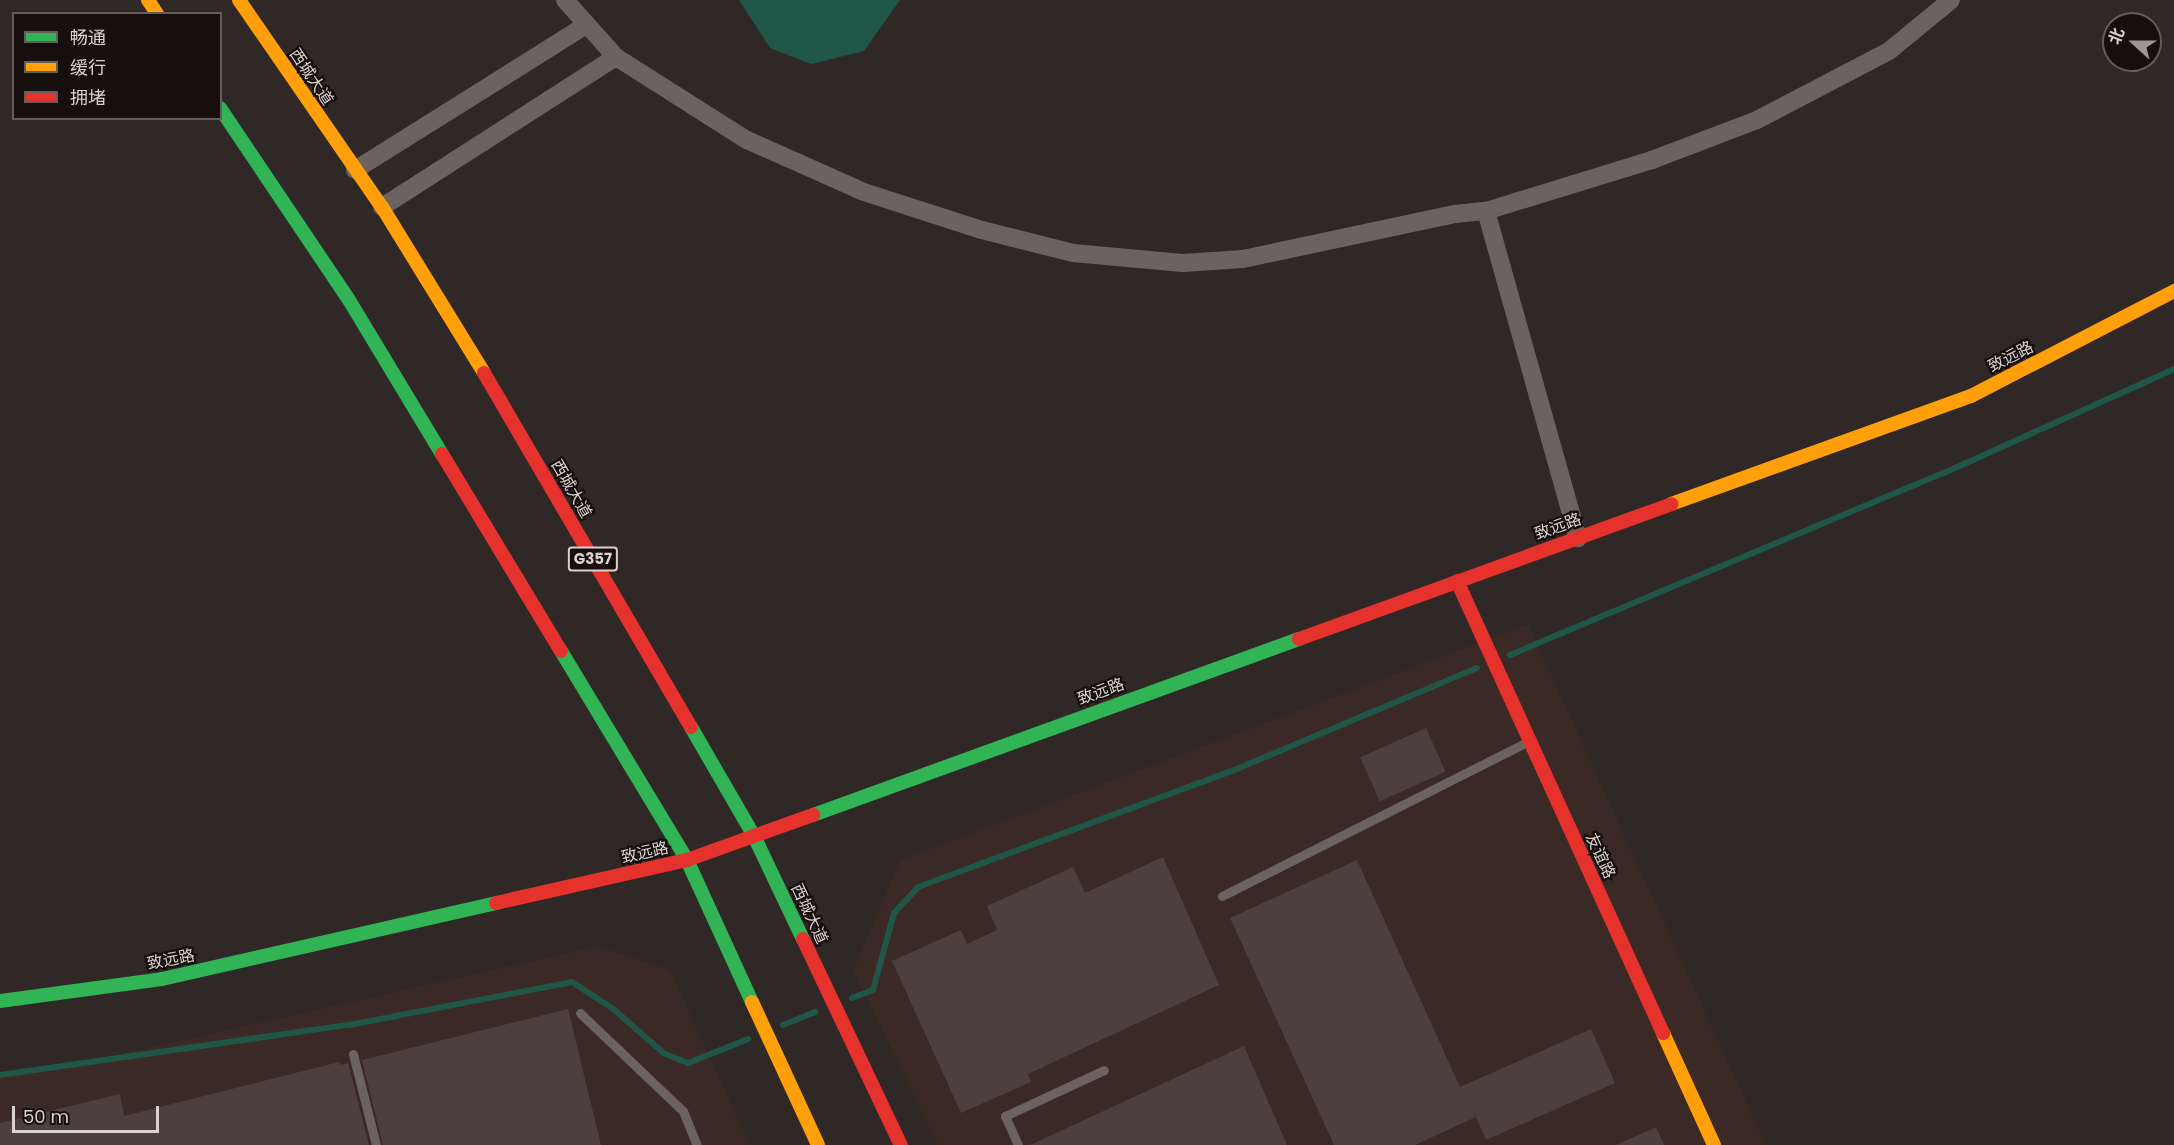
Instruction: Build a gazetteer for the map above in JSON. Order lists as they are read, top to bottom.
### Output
{
  "streets": {
    "main road": [
      "西城大道",
      "致远路",
      "G357",
      "友谊路"
    ]
  },
  "crossings": [
    ["西城大道", "致远路"],
    ["致远路", "友谊路"]
  ],
  "legend": ["畅通", "缓行", "拥堵"],
  "scale_bar": "50 m",
  "north": "left"
}
